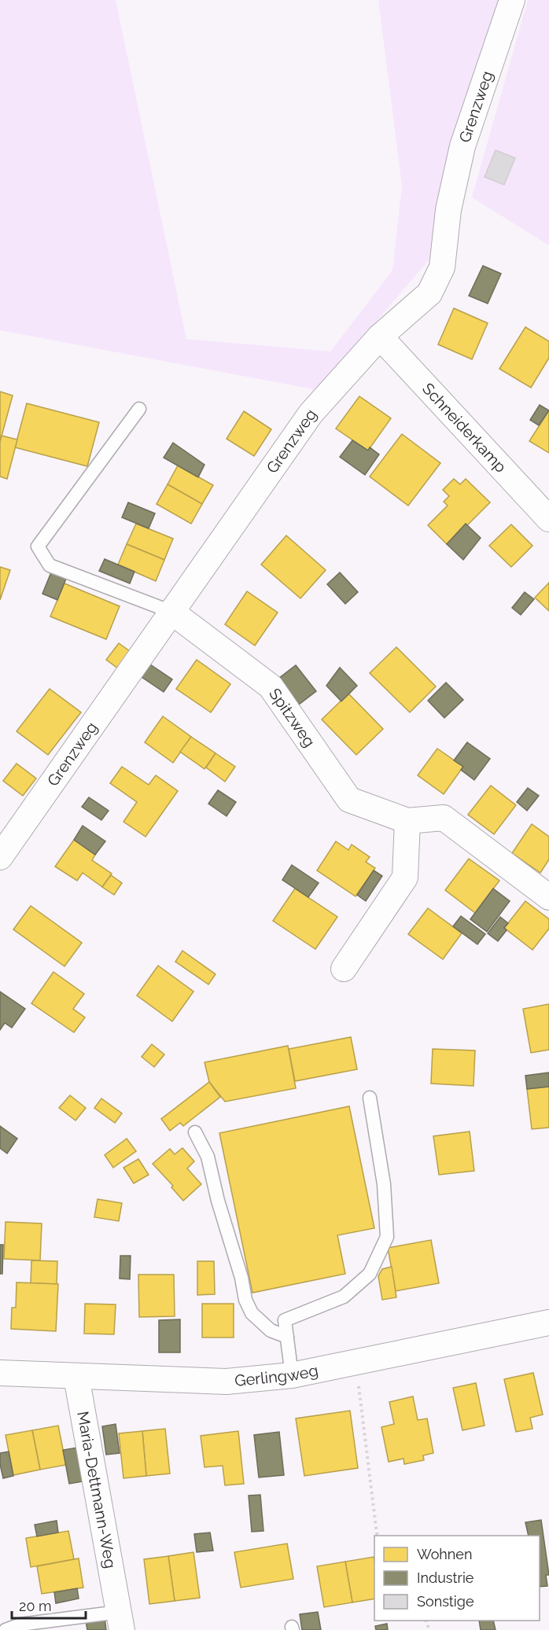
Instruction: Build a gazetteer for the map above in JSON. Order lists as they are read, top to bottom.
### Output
{
  "streets": {
    "street": [
      "Grenzweg",
      "Schneiderkamp",
      "Spitzweg",
      "Gerlingweg",
      "Maria-Dettmann-Weg"
    ]
  },
  "crossings": [
    ["Grenzweg", "Schneiderkamp"],
    ["Grenzweg", "Spitzweg"],
    ["Gerlingweg", "Maria-Dettmann-Weg"]
  ],
  "legend": ["Wohnen", "Industrie", "Sonstige"],
  "scale_bar": "20 m"
}
